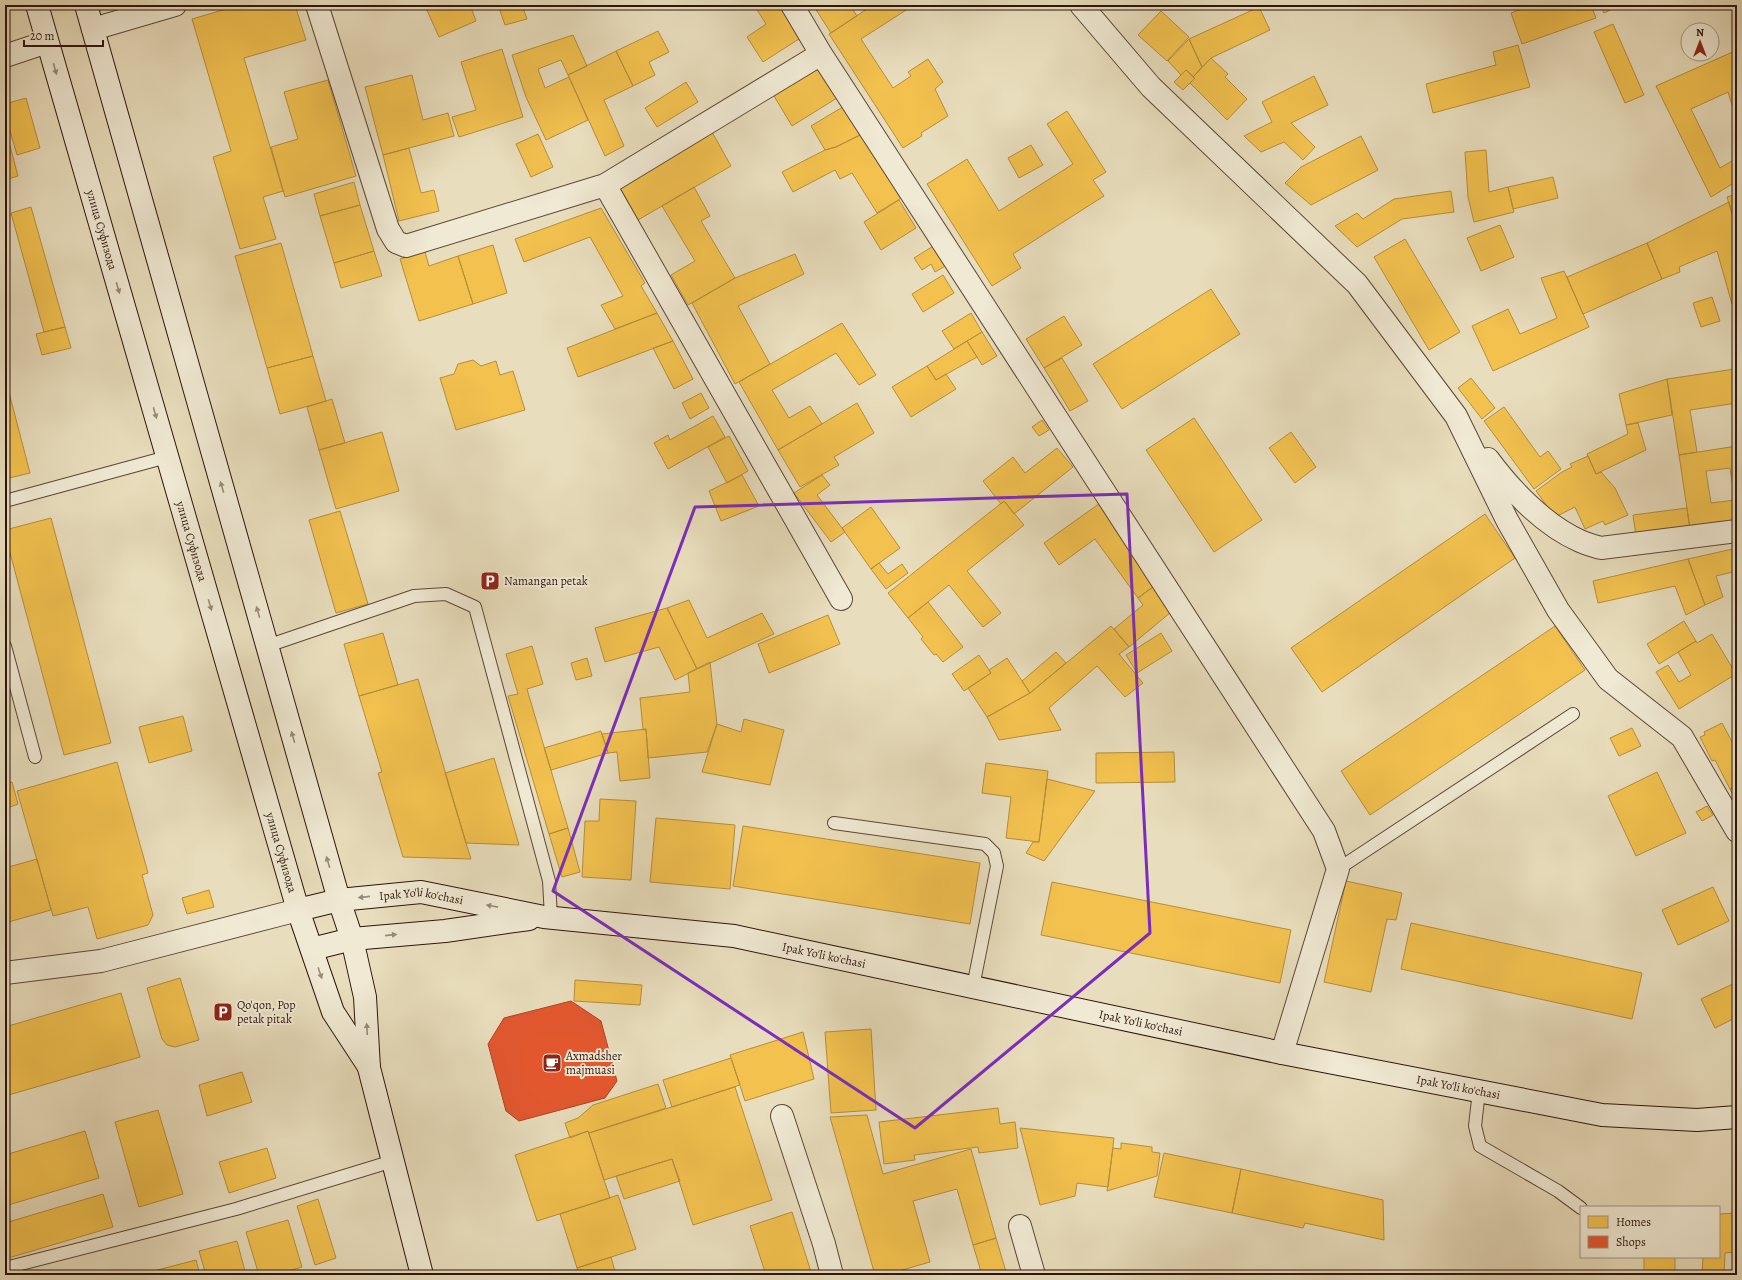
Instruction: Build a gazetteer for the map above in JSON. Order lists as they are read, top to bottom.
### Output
{
  "streets": {
    "street": ["улица Суфизода", "Ipak Yo'li ko'chasi"]
  },
  "crossings": [
    ["улица Суфизода", "Ipak Yo'li ko'chasi"]
  ],
  "places": {
    "parking": ["Namangan petak", "Qo'qon, Pop petak pitak"],
    "cafe": ["Axmadsher majmuasi"]
  },
  "legend": ["Homes", "Shops"],
  "scale_bar": "20 m",
  "north": "top"
}
